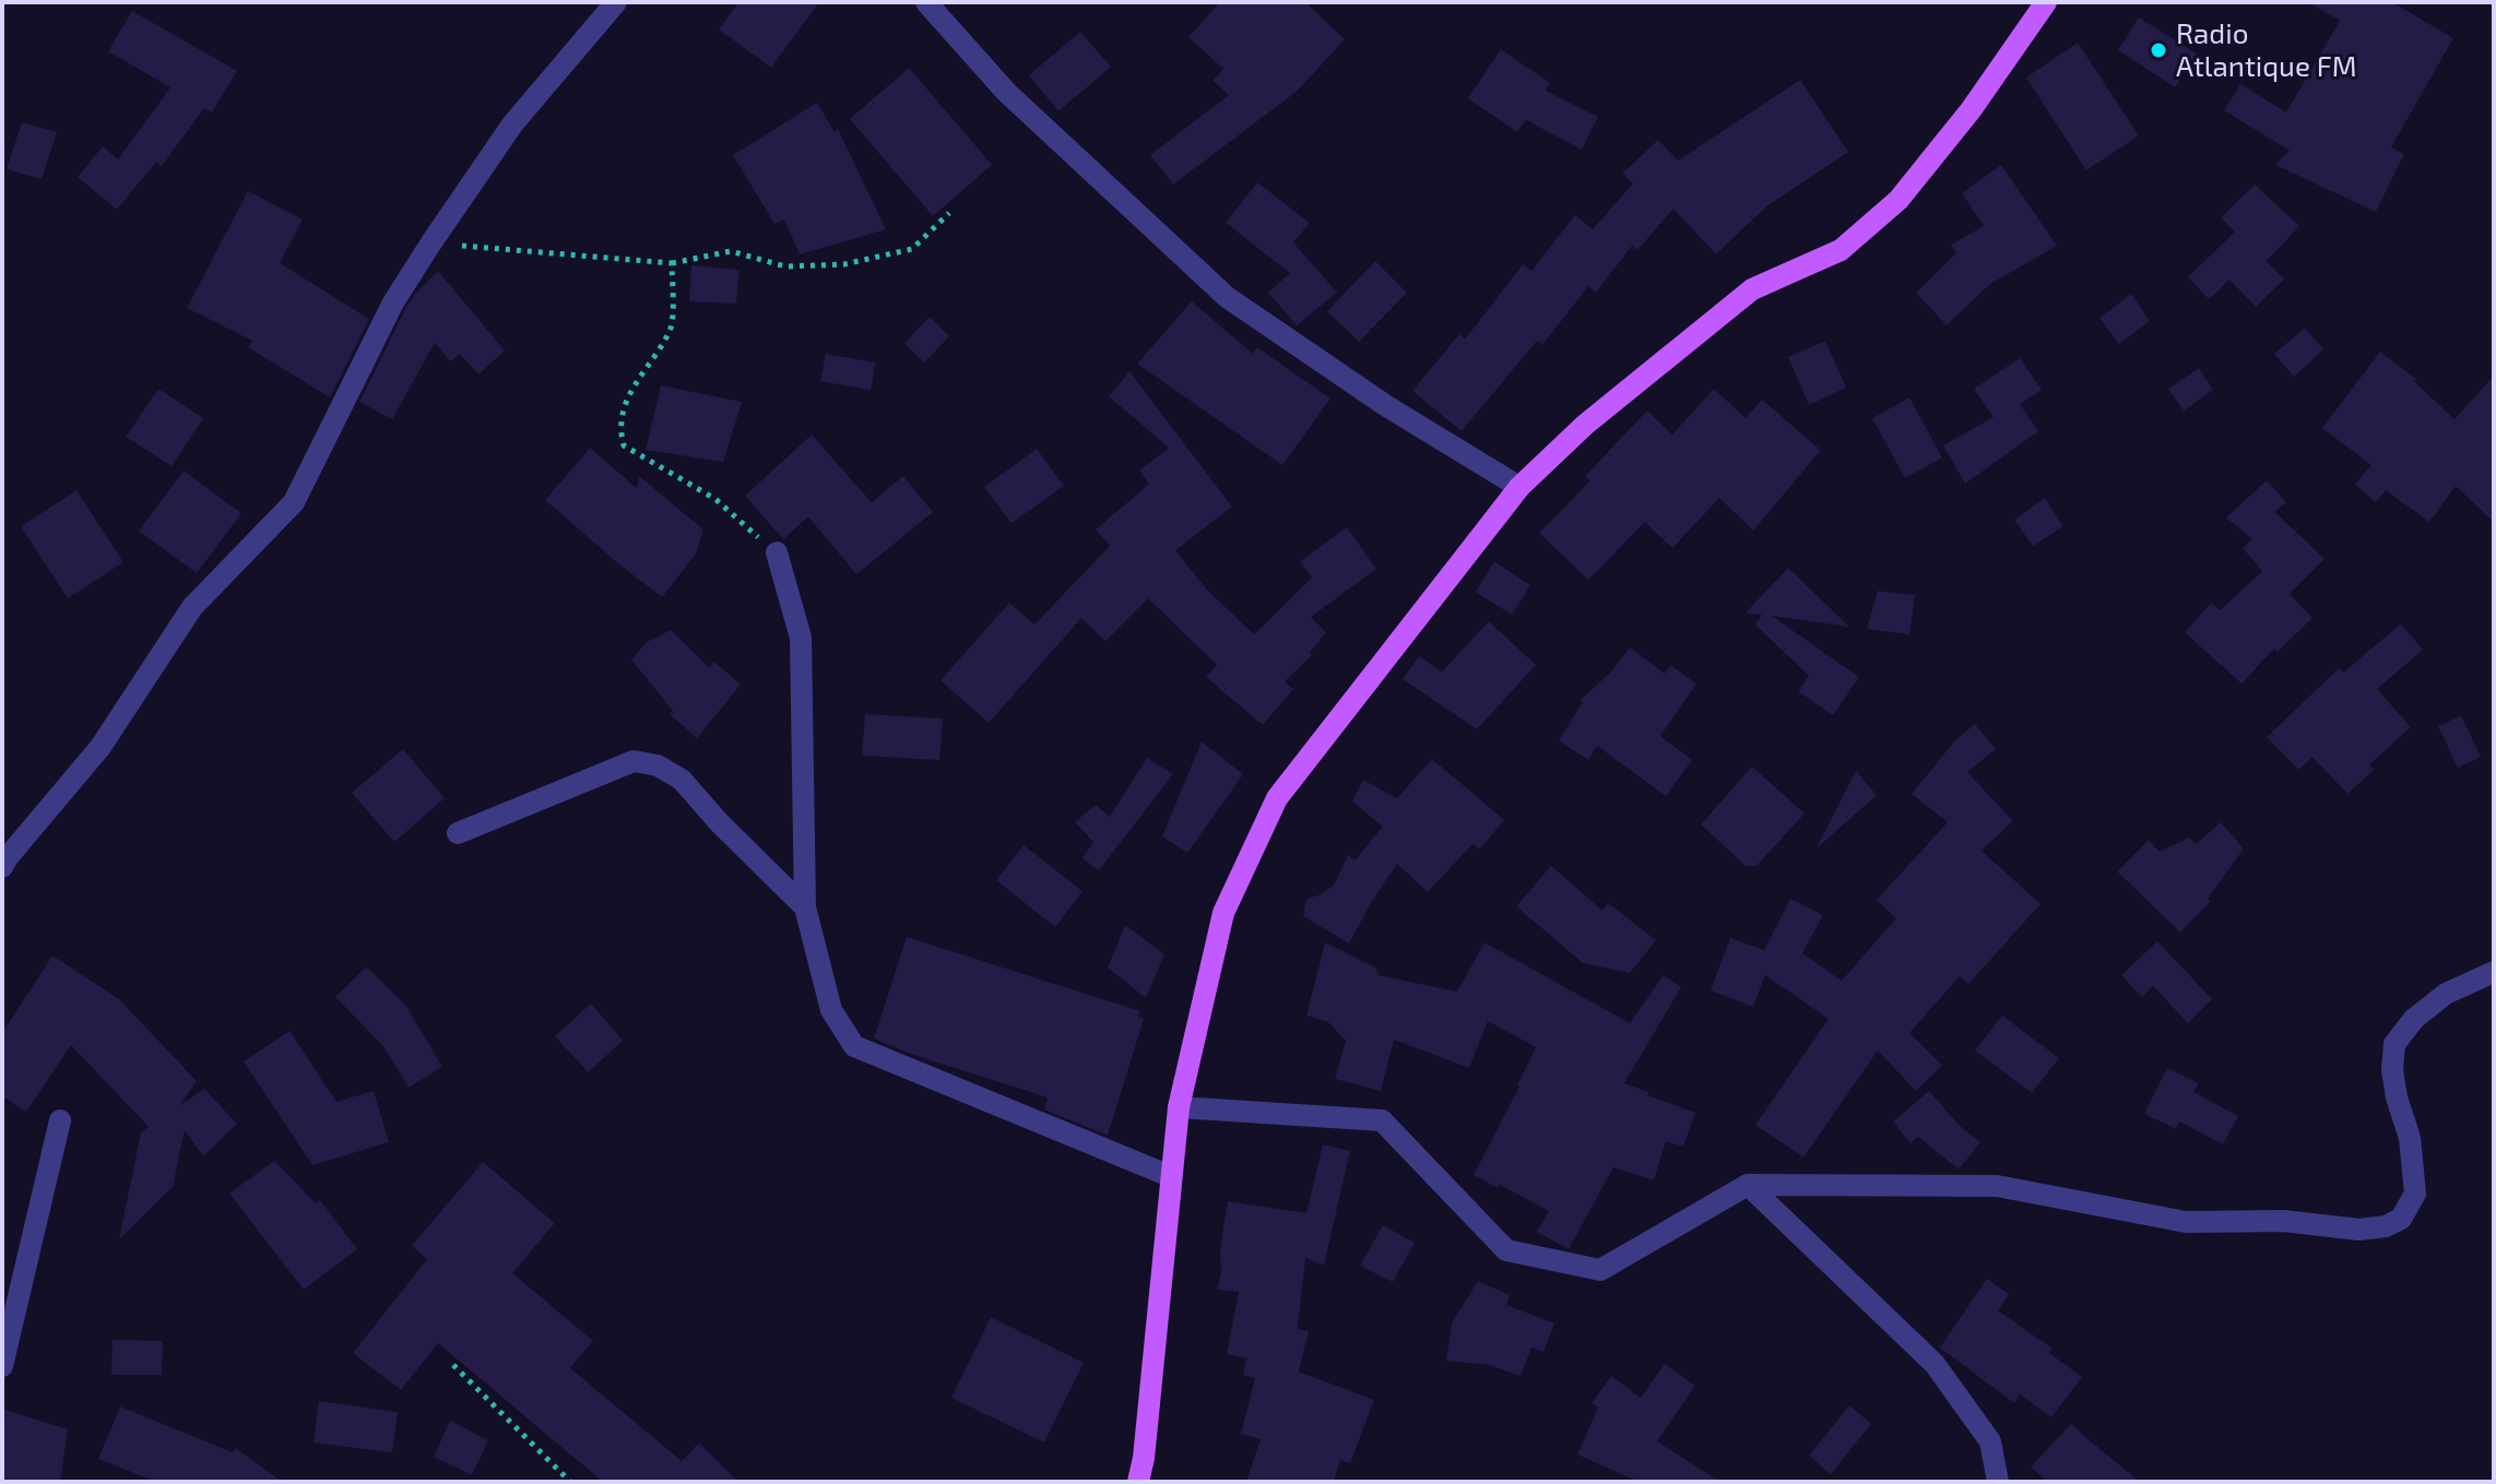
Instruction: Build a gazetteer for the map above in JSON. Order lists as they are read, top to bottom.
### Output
{
  "places": ["Radio Atlantique FM"]
}
